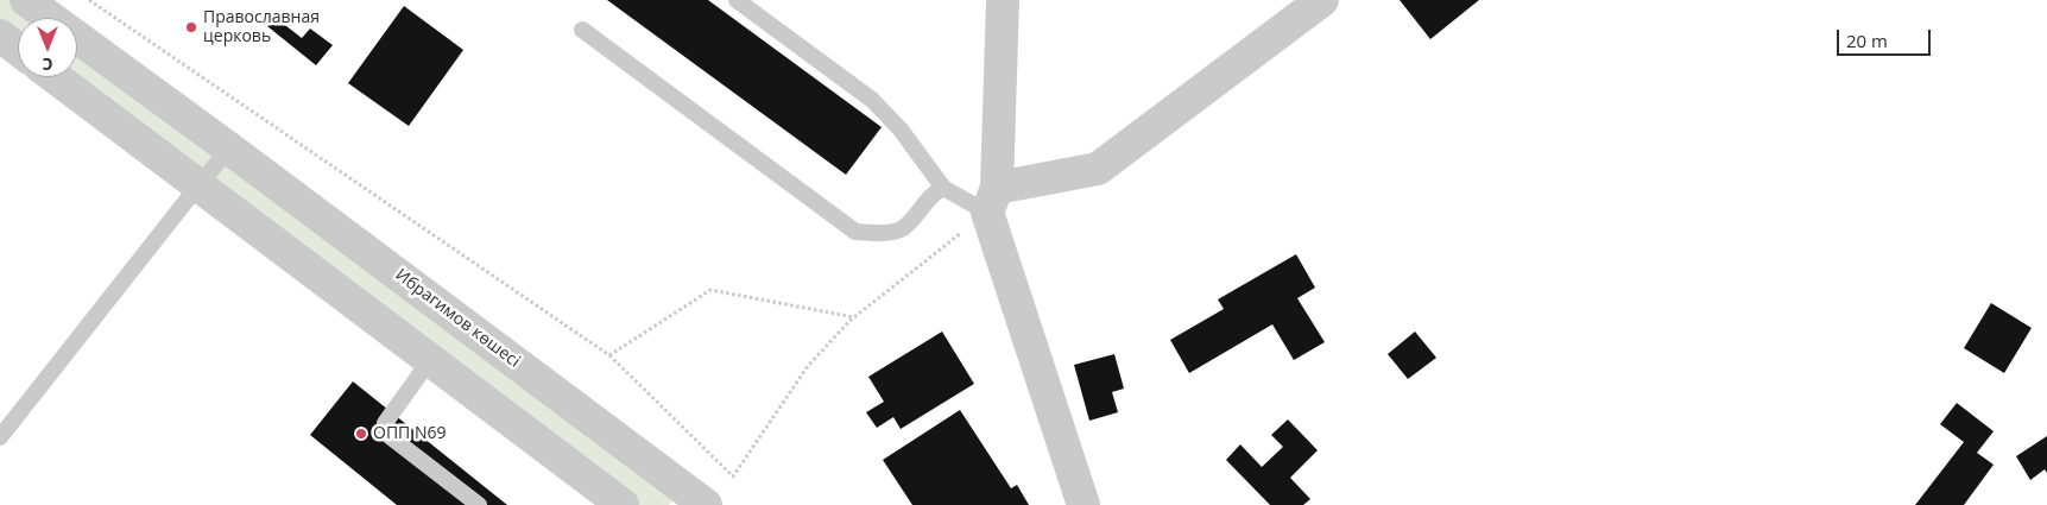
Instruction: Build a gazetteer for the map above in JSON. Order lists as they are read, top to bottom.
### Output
{
  "streets": {
    "street": ["Ибрагимов көшесі"]
  },
  "places": ["Православная церковь", "ОПП N69"],
  "scale_bar": "20 m",
  "north": "bottom"
}
